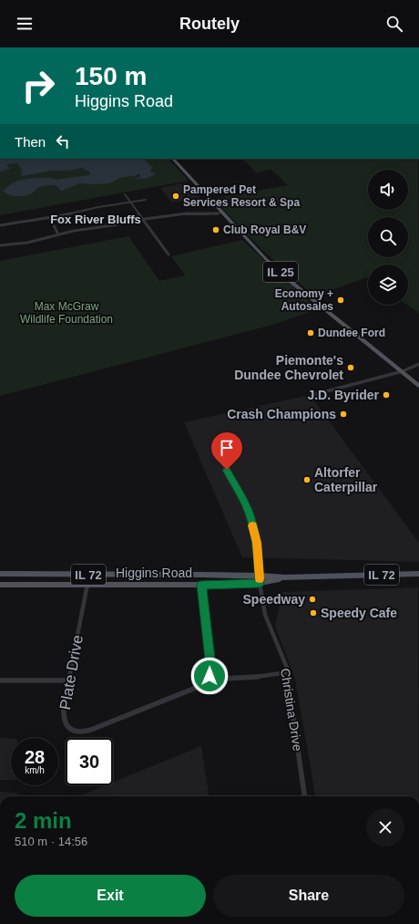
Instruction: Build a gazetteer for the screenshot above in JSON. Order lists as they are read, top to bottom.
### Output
{
  "streets": {
    "main road": ["IL 25", "Higgins Road", "IL 72"],
    "street": ["Plate Drive", "Christina Drive"]
  },
  "crossings": [
    ["Higgins Road", "Plate Drive"],
    ["Higgins Road", "Christina Drive"]
  ],
  "districts": ["Fox River Bluffs"],
  "parks": ["Max McGraw Wildlife Foundation"],
  "places": [
    "Pampered Pet Services Resort & Spa",
    "Club Royal B&V",
    "Economy + Autosales",
    "Dundee Ford",
    "Piemonte's Dundee Chevrolet",
    "J.D. Byrider",
    "Crash Champions",
    "Altorfer Caterpillar",
    "Speedway",
    "Speedy Cafe"
  ],
  "page": {
    "header": "Routely",
    "turn": ["150 m", "Higgins Road"],
    "then": "Then",
    "speed": "28 km/h",
    "limit": "30",
    "heading": ["2 min", "510 m · 14:56"],
    "buttons": ["Exit", "Share"]
  }
}
